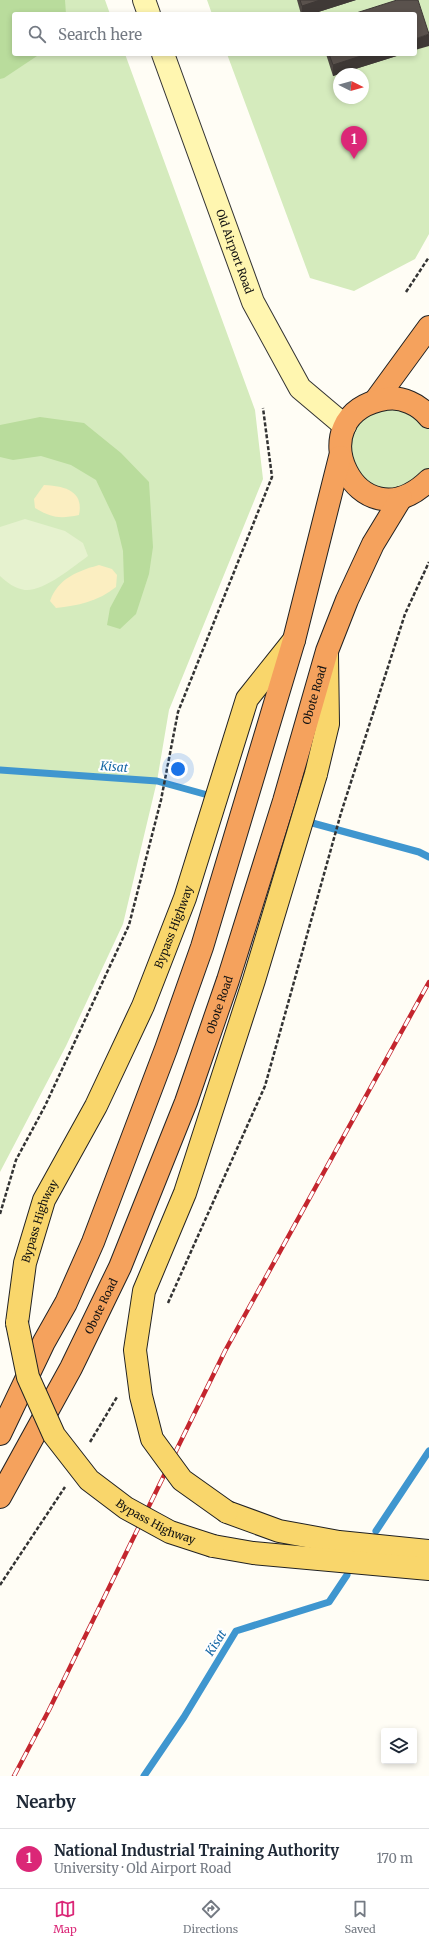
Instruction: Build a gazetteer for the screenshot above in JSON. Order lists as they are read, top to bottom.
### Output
{
  "streets": {
    "highway": ["Obote Road"],
    "main road": ["Old Airport Road", "Bypass Highway"]
  },
  "water": ["Kisat"],
  "north": "right",
  "page": {
    "search": "Search here",
    "pins": "1",
    "heading": "Nearby",
    "list": [
      {
        "mark": "1",
        "name": "National Industrial Training Authority",
        "note": "University · Old Airport Road",
        "value": "170 m"
      }
    ],
    "nav": ["Map", "Directions", "Saved"]
  }
}
